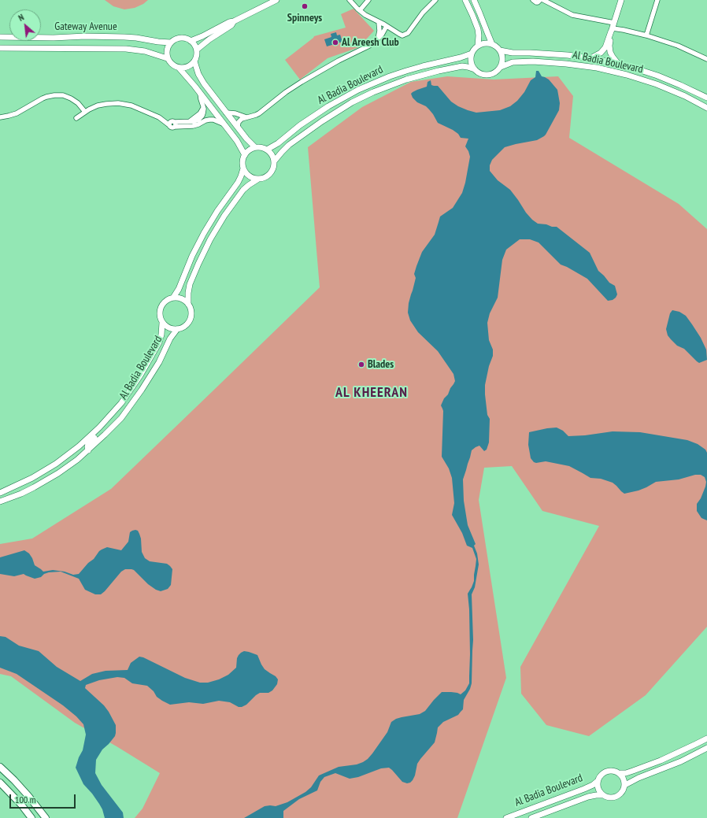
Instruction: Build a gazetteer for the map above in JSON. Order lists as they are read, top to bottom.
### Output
{
  "streets": {
    "street": ["Gateway Avenue", "Al Badia Boulevard"]
  },
  "districts": ["AL KHEERAN"],
  "places": ["Spinneys", "Al Areesh Club", "Blades"],
  "scale_bar": "100 m",
  "north": "top left"
}
